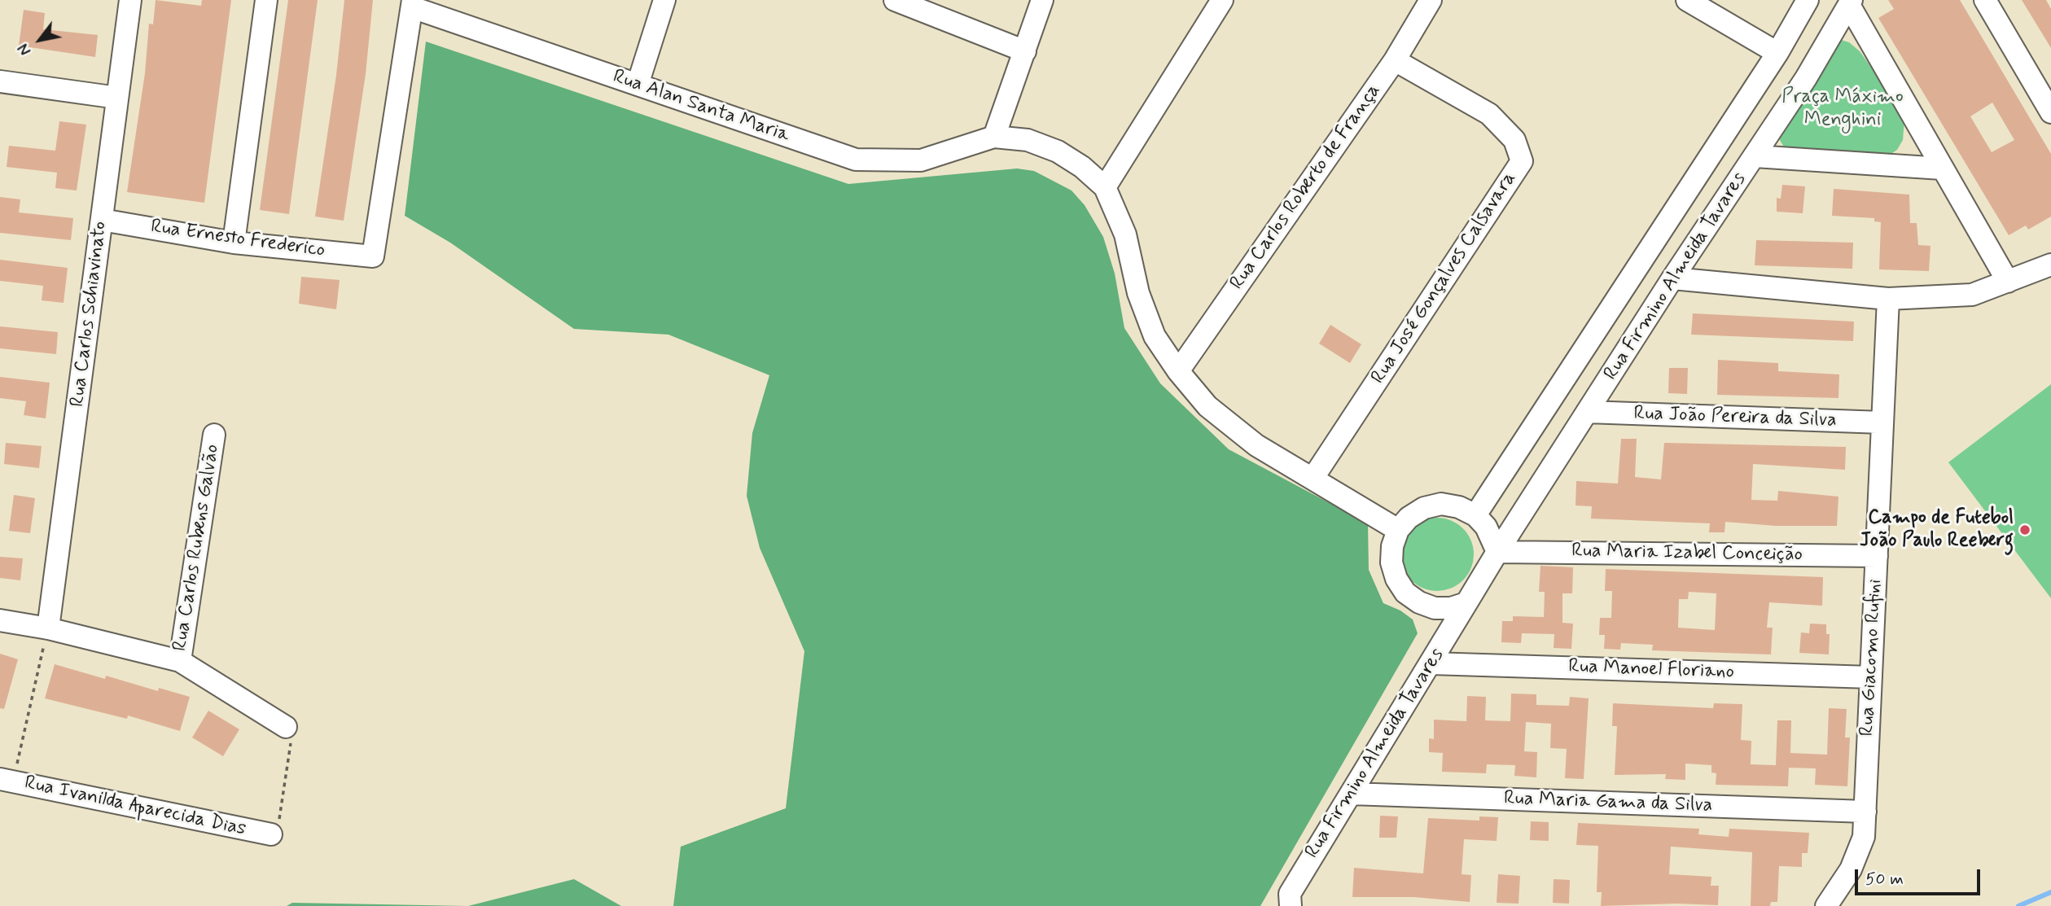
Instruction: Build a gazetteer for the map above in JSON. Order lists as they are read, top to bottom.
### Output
{
  "streets": {
    "street": [
      "Rua Alan Santa Maria",
      "Rua Carlos Roberto de França",
      "Rua Ernesto Frederico",
      "Rua Firmino Almeida Tavares",
      "Rua José Gonçalves Calsavara",
      "Rua Carlos Schiavinato",
      "Rua João Pereira da Silva",
      "Rua Carlos Rubens Galvão",
      "Rua Maria Izabel Conceição",
      "Rua Giacomo Rufini",
      "Rua Manoel Floriano",
      "Rua Maria Gama da Silva",
      "Rua Ivanilda Aparecida Dias"
    ]
  },
  "crossings": [
    ["Rua Alan Santa Maria", "Rua Ernesto Frederico"],
    ["Rua Carlos Roberto de França", "Rua José Gonçalves Calsavara"],
    ["Rua Ernesto Frederico", "Rua Carlos Schiavinato"],
    ["Rua Firmino Almeida Tavares", "Rua João Pereira da Silva"],
    ["Rua Firmino Almeida Tavares", "Rua Maria Izabel Conceição"],
    ["Rua Firmino Almeida Tavares", "Rua Manoel Floriano"],
    ["Rua Firmino Almeida Tavares", "Rua Maria Gama da Silva"],
    ["Rua João Pereira da Silva", "Rua Giacomo Rufini"],
    ["Rua Maria Izabel Conceição", "Rua Giacomo Rufini"],
    ["Rua Giacomo Rufini", "Rua Manoel Floriano"],
    ["Rua Giacomo Rufini", "Rua Maria Gama da Silva"]
  ],
  "parks": ["Praça Máximo Menghini"],
  "places": ["Campo de Futebol João Paulo Reeberg"],
  "scale_bar": "50 m",
  "north": "bottom left"
}
